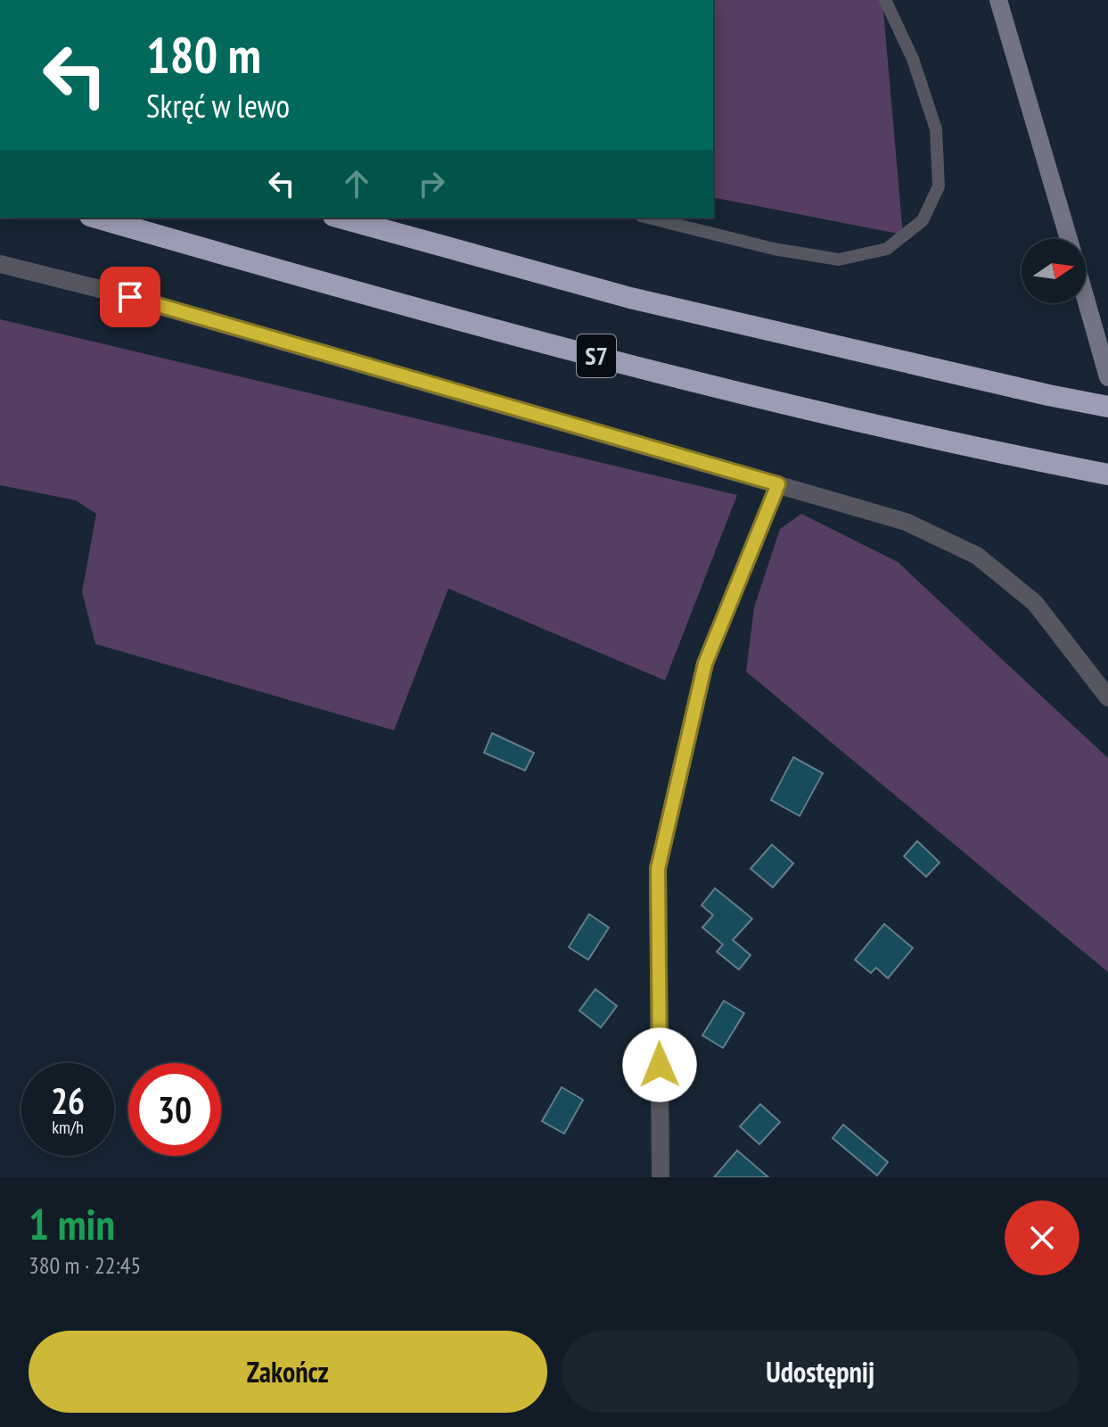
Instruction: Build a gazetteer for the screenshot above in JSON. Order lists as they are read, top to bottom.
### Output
{
  "streets": {
    "highway": ["S7"]
  },
  "north": "right",
  "page": {
    "turn": ["180 m", "Skręć w lewo"],
    "speed": "26 km/h",
    "limit": "30",
    "heading": ["1 min", "380 m · 22:45"],
    "buttons": ["Zakończ", "Udostępnij"]
  }
}
